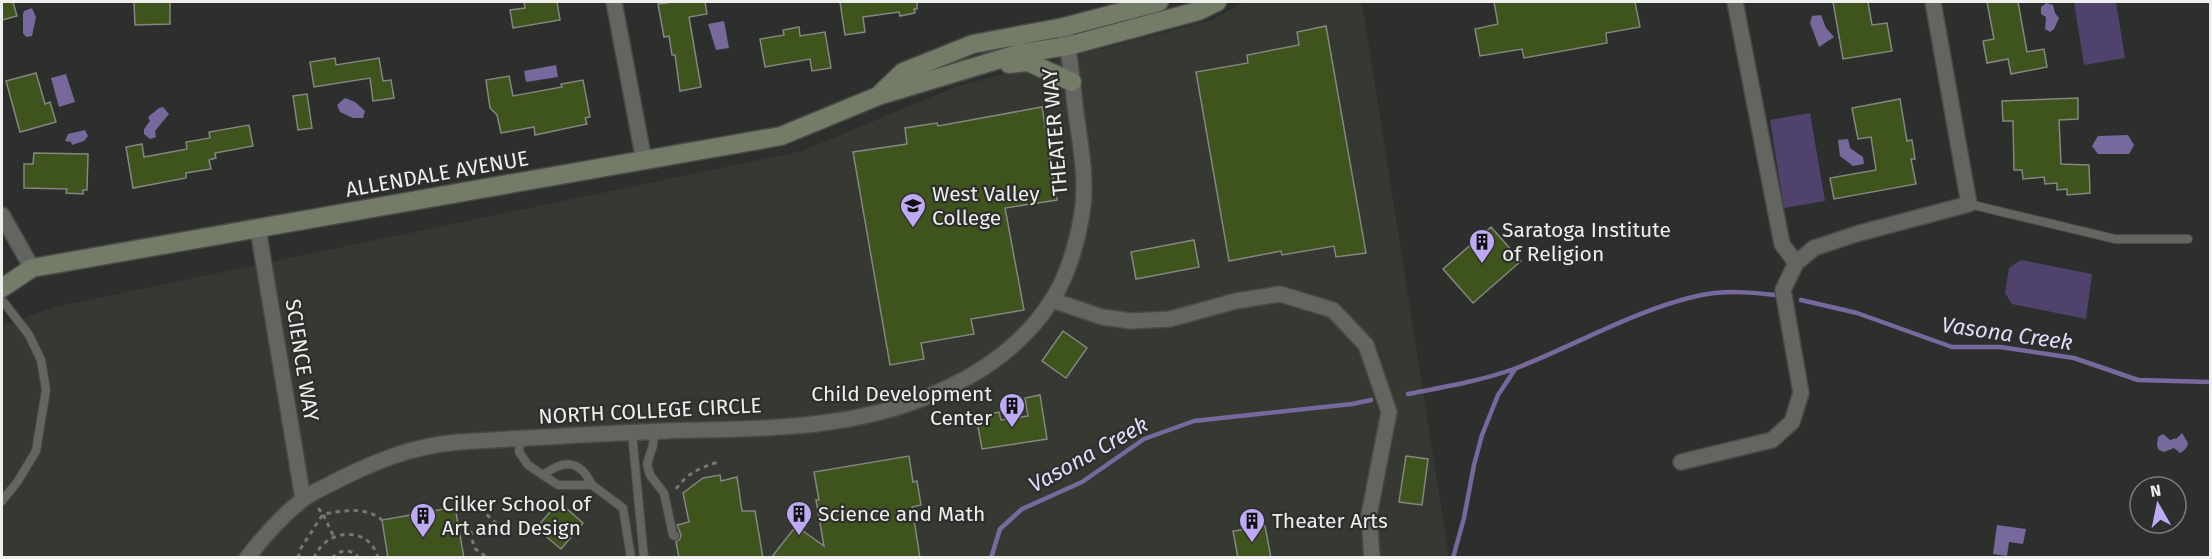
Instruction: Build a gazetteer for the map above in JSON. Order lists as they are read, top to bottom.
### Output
{
  "streets": {
    "street": [
      "THEATER WAY",
      "ALLENDALE AVENUE",
      "SCIENCE WAY",
      "NORTH COLLEGE CIRCLE"
    ]
  },
  "crossings": [
    ["THEATER WAY", "ALLENDALE AVENUE"],
    ["THEATER WAY", "NORTH COLLEGE CIRCLE"],
    ["ALLENDALE AVENUE", "SCIENCE WAY"],
    ["SCIENCE WAY", "NORTH COLLEGE CIRCLE"]
  ],
  "water": ["Vasona Creek"],
  "places": {
    "school or university": ["West Valley College"],
    "building": [
      "Saratoga Institute of Religion",
      "Child Development Center",
      "Science and Math",
      "Cilker School of Art and Design",
      "Theater Arts"
    ]
  },
  "north": "top"
}
